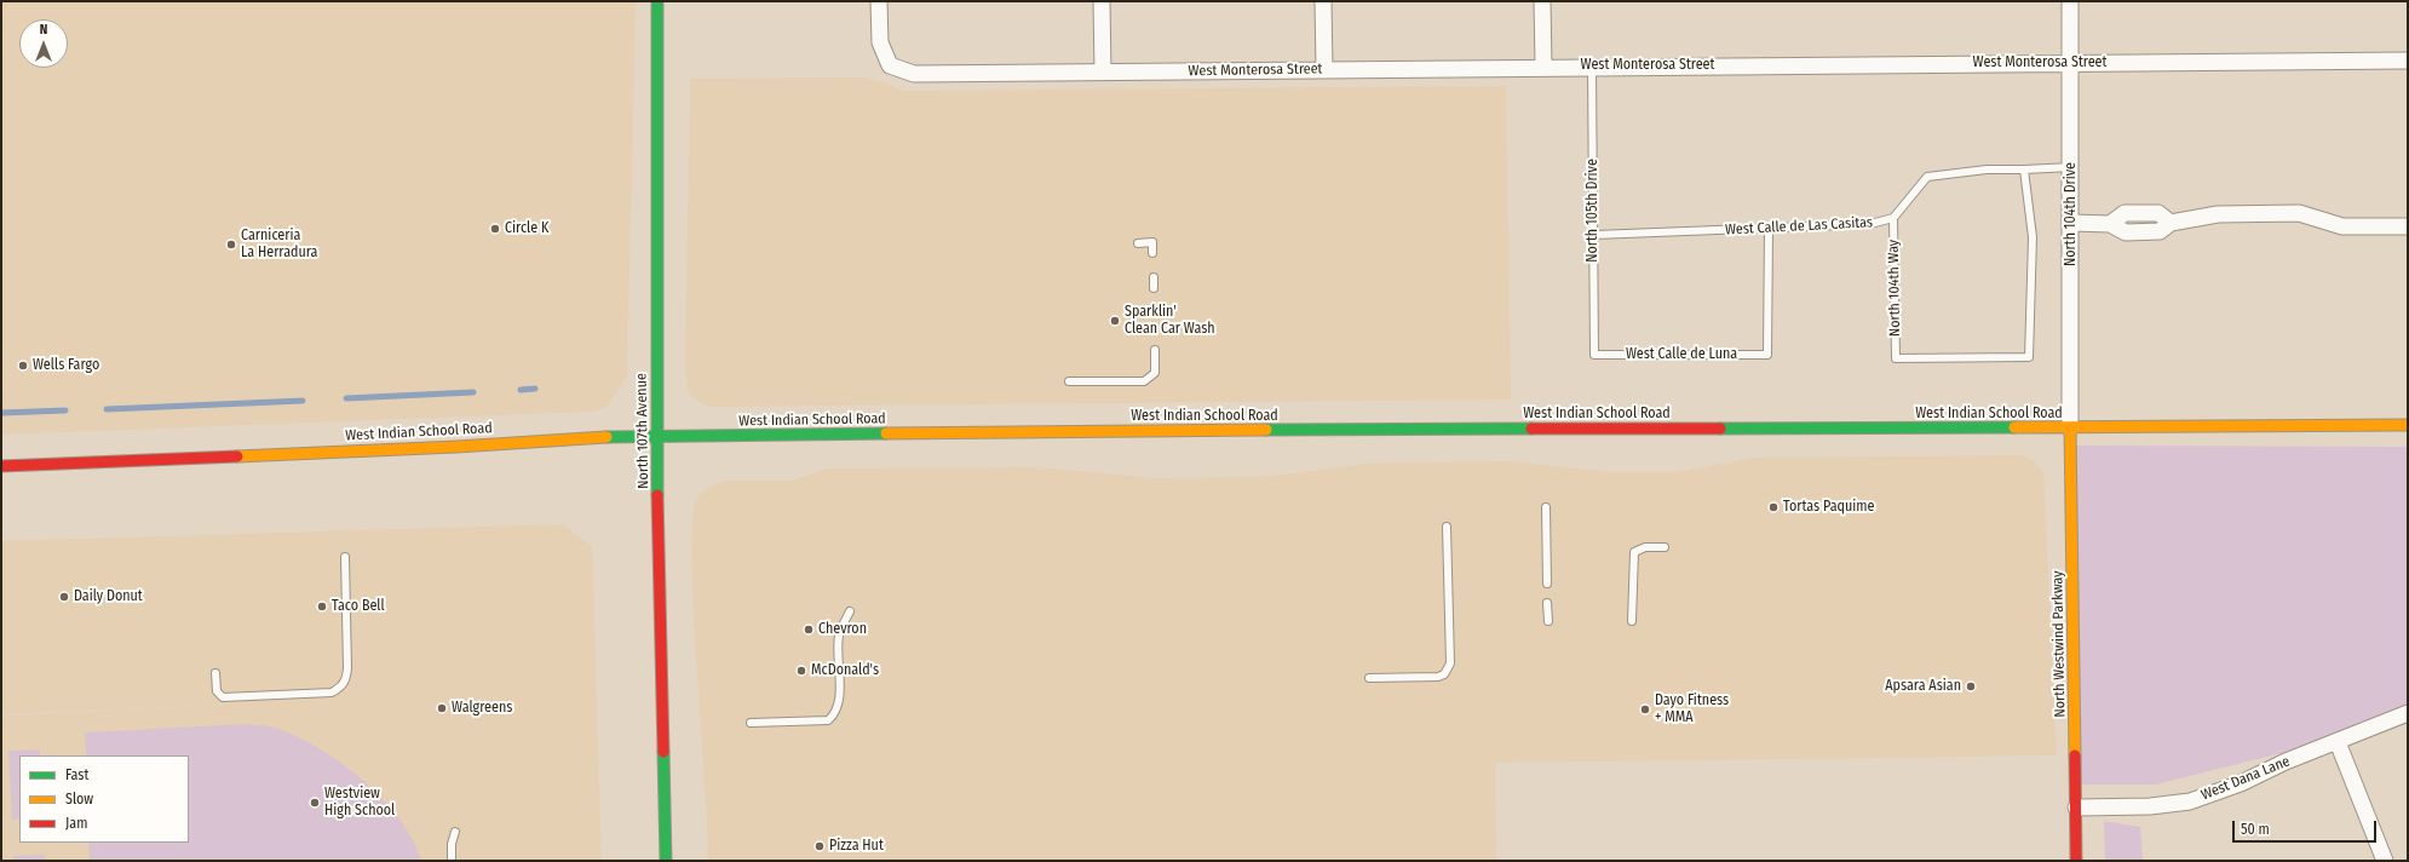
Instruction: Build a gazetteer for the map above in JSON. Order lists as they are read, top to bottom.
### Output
{
  "streets": {
    "main road": ["West Indian School Road", "North 107th Avenue", "North Westwind Parkway"],
    "street": ["West Monterosa Street", "North 104th Drive", "West Dana Lane"],
    "lane": [
      "North 105th Drive",
      "West Calle de Las Casitas",
      "North 104th Way",
      "West Calle de Luna"
    ]
  },
  "crossings": [
    ["West Monterosa Street", "North 105th Drive"],
    ["West Monterosa Street", "North 104th Drive"],
    ["North 105th Drive", "West Calle de Las Casitas"],
    ["North 105th Drive", "West Calle de Luna"],
    ["North 104th Drive", "West Calle de Las Casitas"],
    ["North 104th Drive", "West Indian School Road"],
    ["North 104th Drive", "North Westwind Parkway"],
    ["West Calle de Las Casitas", "North 104th Way"],
    ["West Calle de Las Casitas", "West Calle de Luna"],
    ["West Indian School Road", "North 107th Avenue"],
    ["West Indian School Road", "North Westwind Parkway"],
    ["North Westwind Parkway", "West Dana Lane"]
  ],
  "places": [
    "Circle K",
    "Carniceria La Herradura",
    "Sparklin' Clean Car Wash",
    "Wells Fargo",
    "Tortas Paquime",
    "Daily Donut",
    "Taco Bell",
    "Chevron",
    "McDonald's",
    "Apsara Asian",
    "Walgreens",
    "Dayo Fitness + MMA",
    "Westview High School",
    "Pizza Hut"
  ],
  "legend": ["Fast", "Slow", "Jam"],
  "scale_bar": "50 m",
  "north": "top"
}
